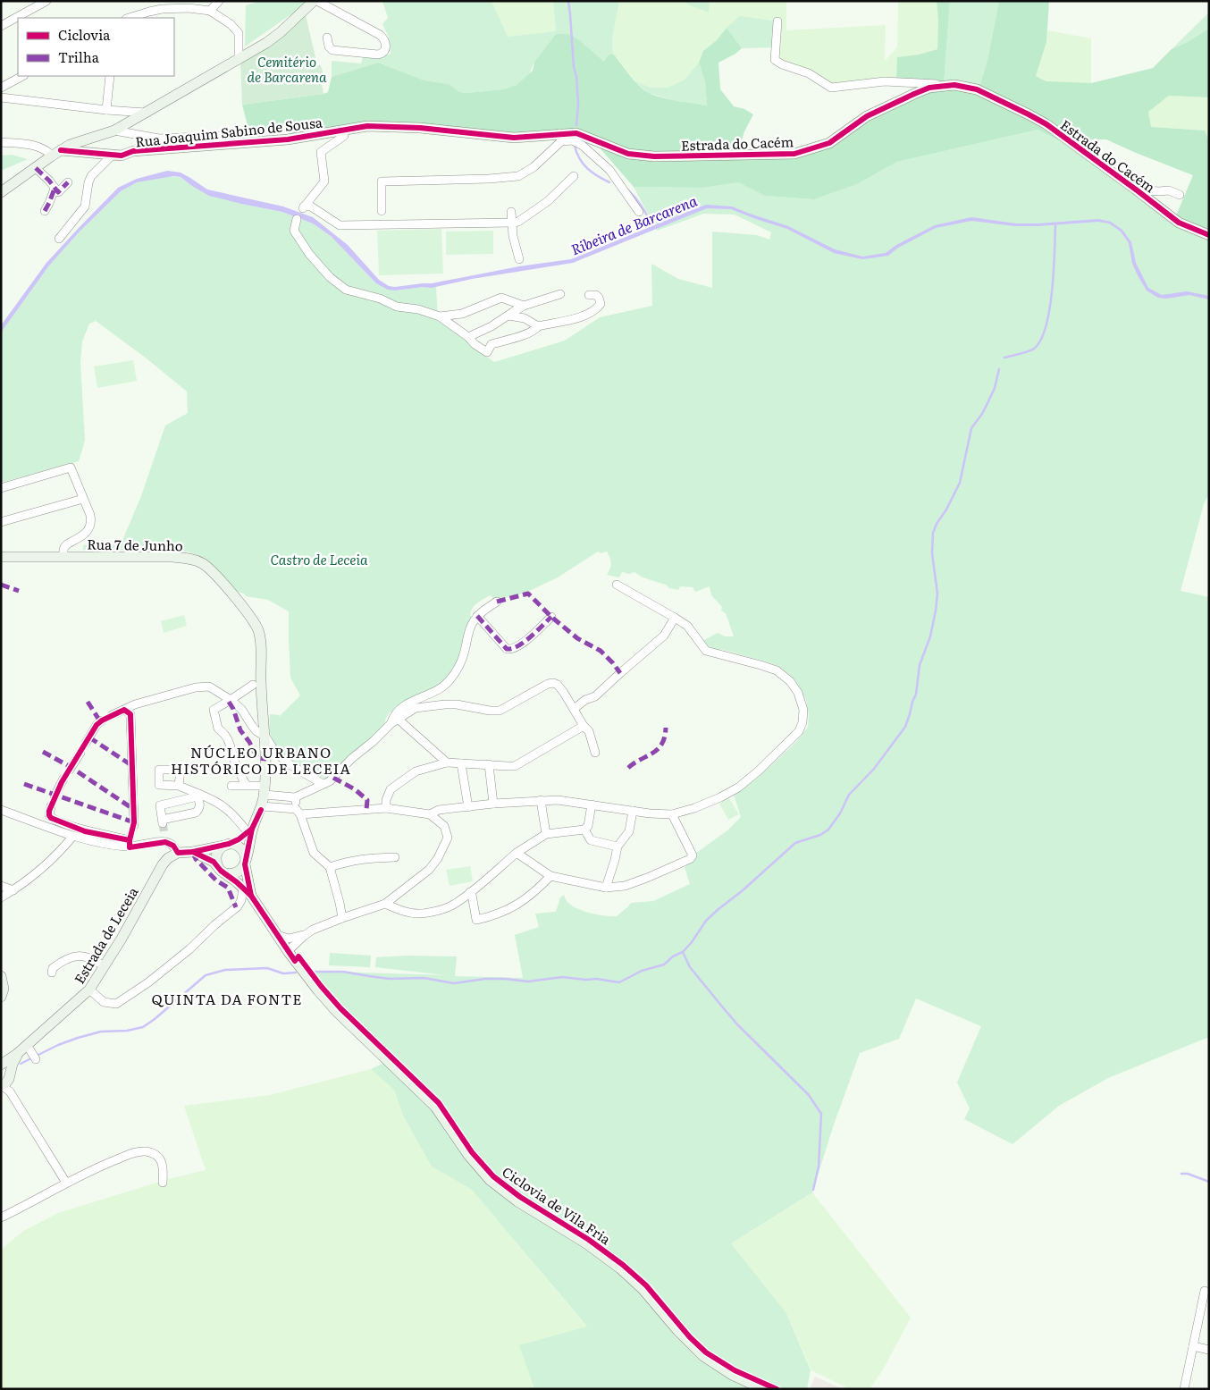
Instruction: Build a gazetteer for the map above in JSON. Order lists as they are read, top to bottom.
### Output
{
  "streets": {
    "street": [
      "Rua Joaquim Sabino de Sousa",
      "Estrada do Cacém",
      "Rua 7 de Junho",
      "Estrada de Leceia"
    ],
    "cycle path": ["Ciclovia de Vila Fria"]
  },
  "crossings": [
    ["Rua Joaquim Sabino de Sousa", "Estrada do Cacém"]
  ],
  "districts": ["NÚCLEO URBANO HISTÓRICO DE LECEIA", "QUINTA DA FONTE"],
  "water": ["Ribeira de Barcarena"],
  "parks": ["Cemitério de Barcarena", "Castro de Leceia"],
  "legend": ["Ciclovia", "Trilha"]
}
